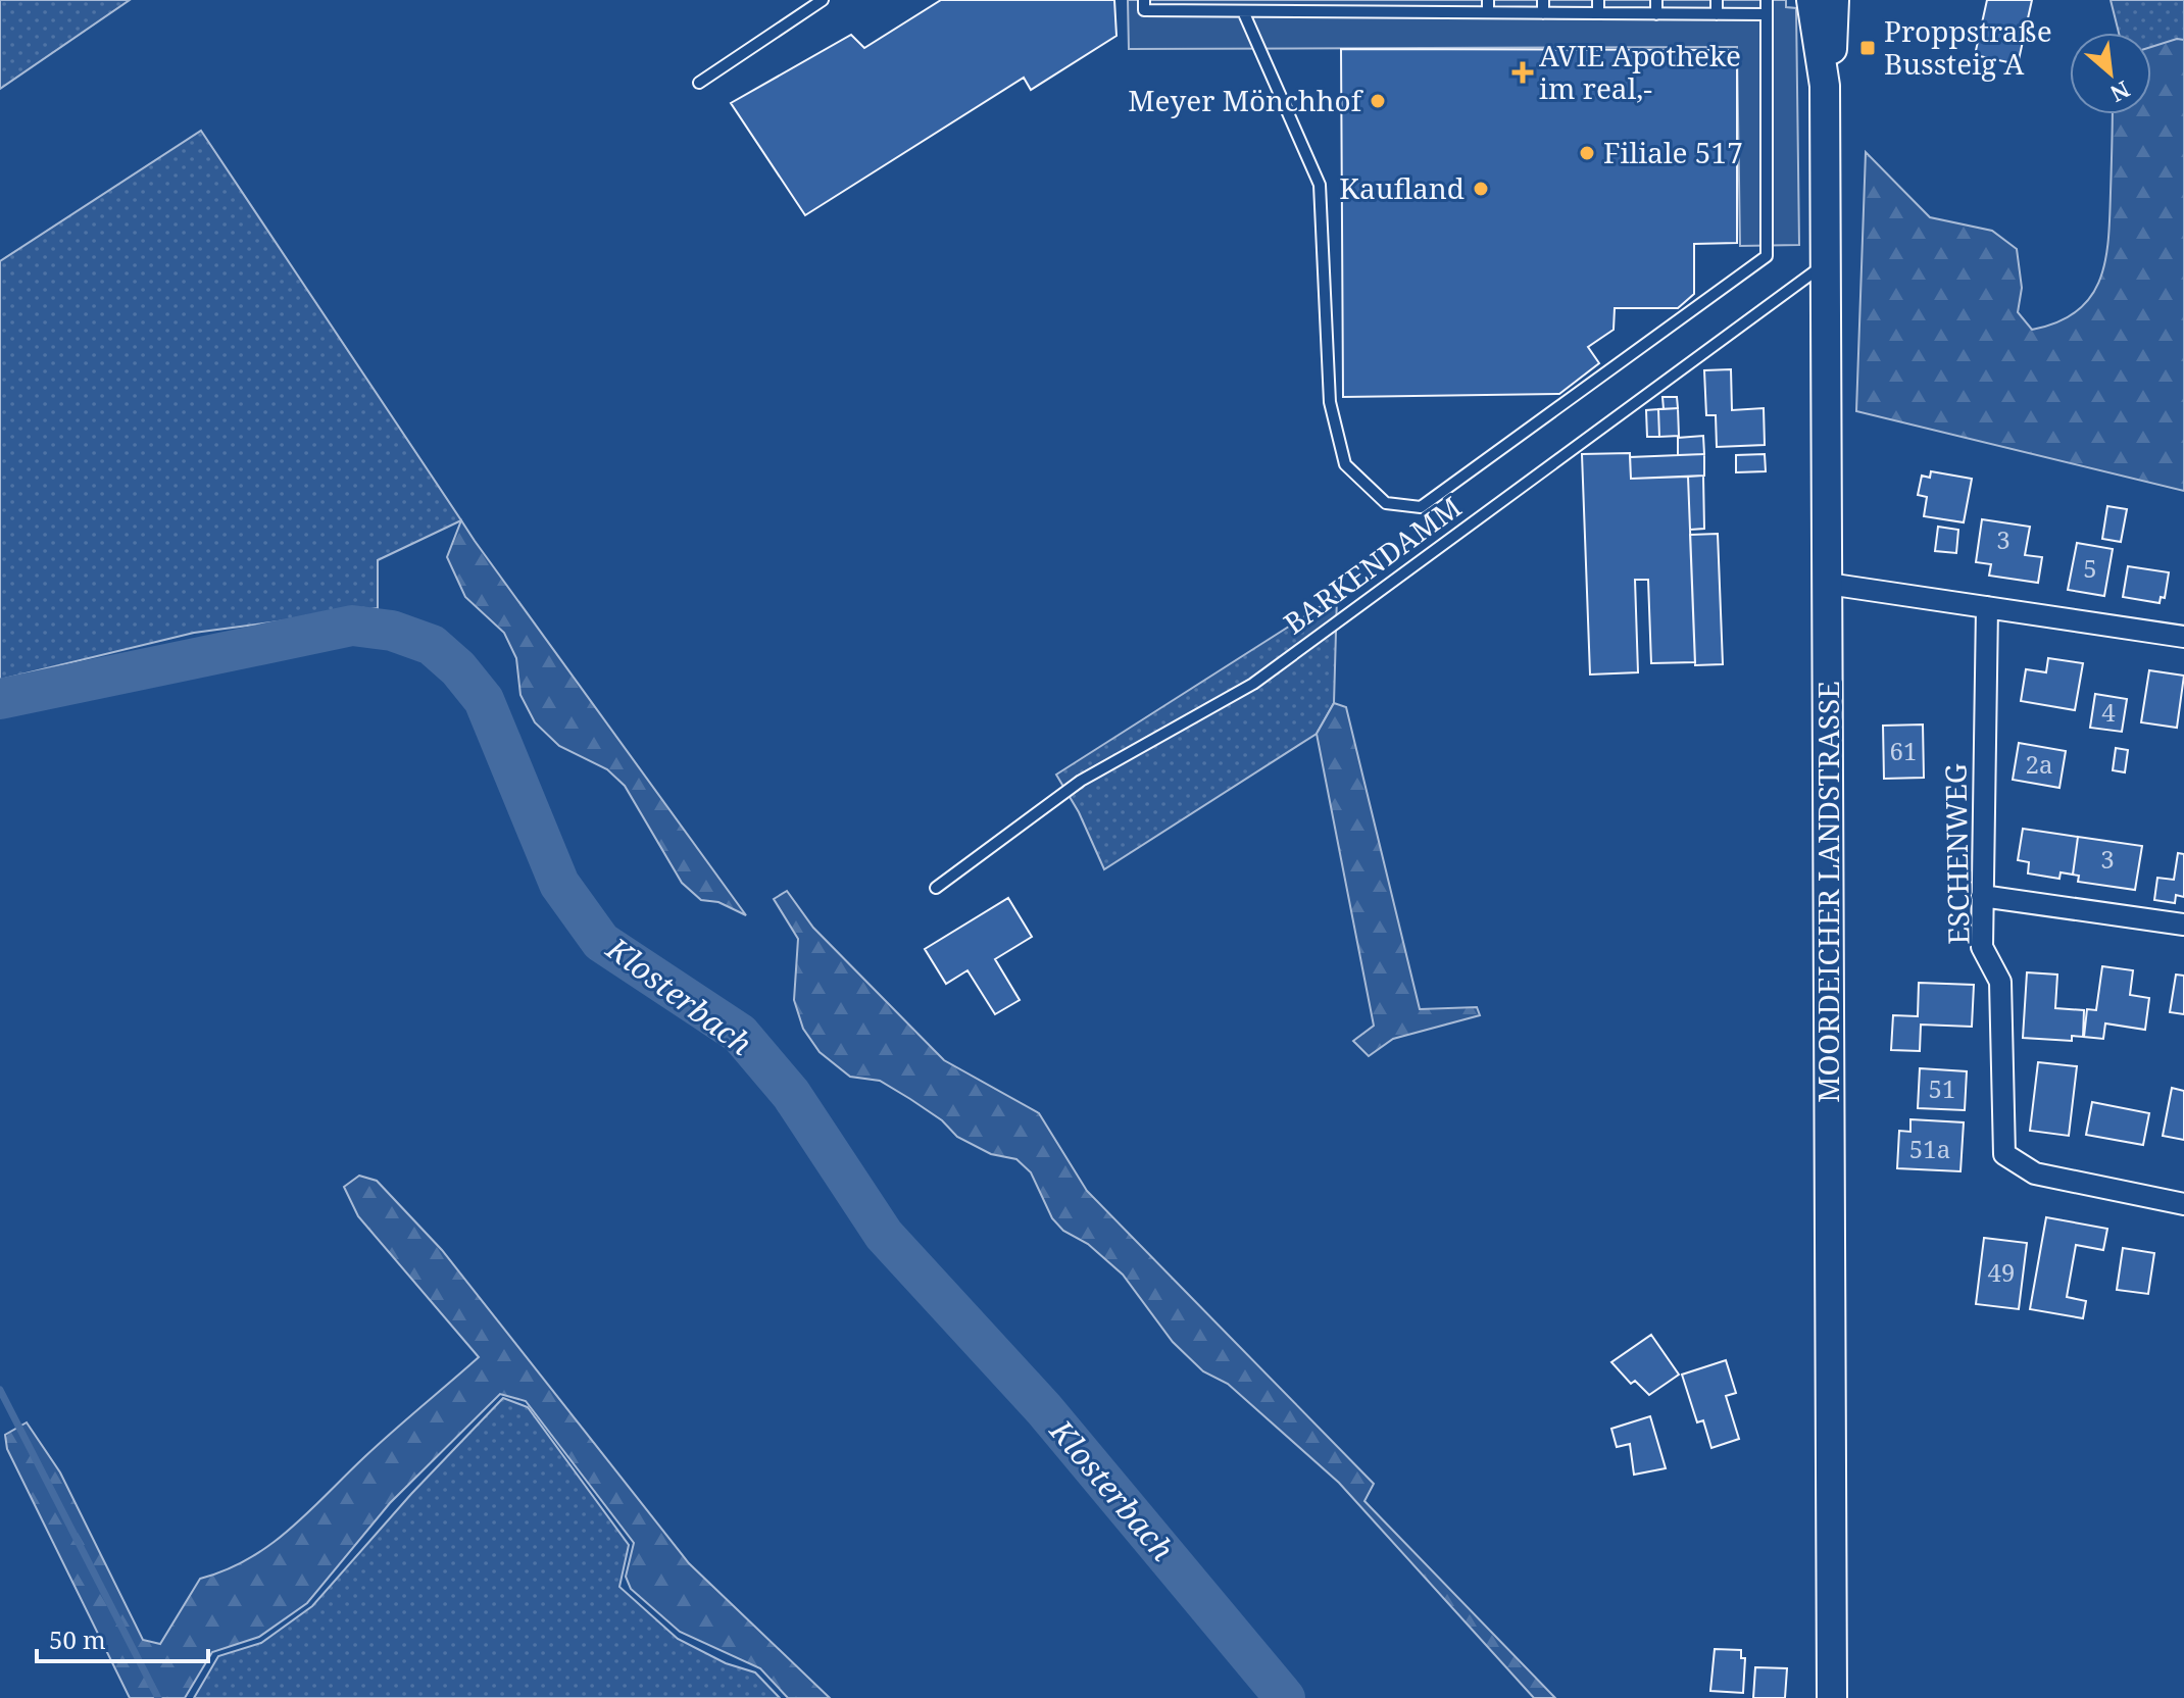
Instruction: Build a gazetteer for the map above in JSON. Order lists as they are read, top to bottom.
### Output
{
  "streets": {
    "main road": ["MOORDEICHER LANDSTRASSE"],
    "street": ["ESCHENWEG"],
    "lane": ["BARKENDAMM"]
  },
  "crossings": [
    ["BARKENDAMM", "MOORDEICHER LANDSTRASSE"]
  ],
  "water": ["Klosterbach"],
  "places": {
    "transit": ["Proppstraße Bussteig A"],
    "health": ["AVIE Apotheke im real,-"],
    "other": ["Meyer Mönchhof", "Filiale 517", "Kaufland"]
  },
  "house_numbers": [
    "3",
    "5",
    "4",
    "61",
    "2a",
    "3",
    "51",
    "51a",
    "49"
  ],
  "scale_bar": "50 m",
  "north": "bottom right"
}
